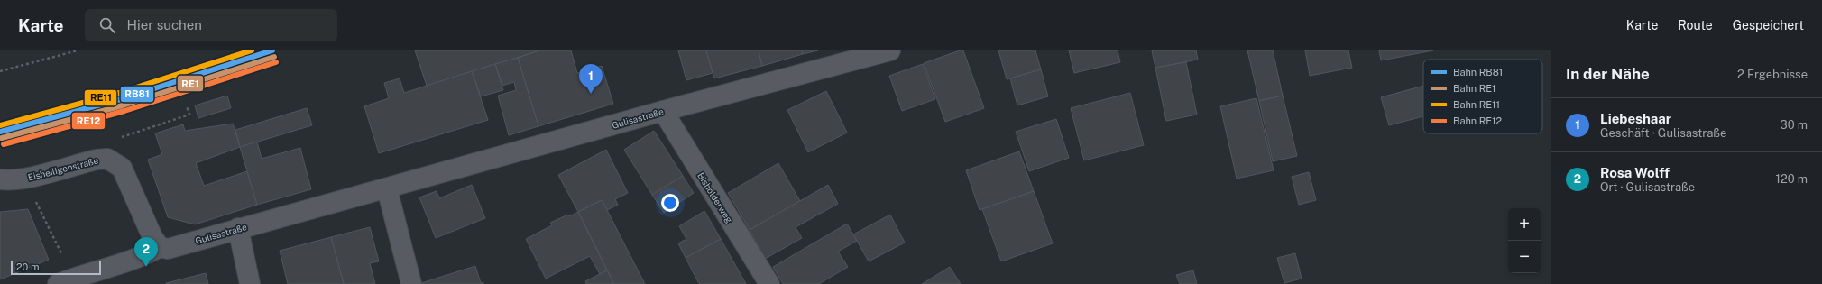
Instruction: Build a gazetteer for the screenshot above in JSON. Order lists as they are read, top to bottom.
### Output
{
  "streets": {
    "street": ["Gulisastraße", "Eisheiligenstraße", "Bisholderweg"]
  },
  "crossings": [
    ["Gulisastraße", "Eisheiligenstraße"],
    ["Gulisastraße", "Bisholderweg"]
  ],
  "lines": [
    "rail line RB81",
    "rail line RE11",
    "rail line RE1",
    "rail line RE12"
  ],
  "legend": [
    "Bahn RB81",
    "Bahn RE1",
    "Bahn RE11",
    "Bahn RE12"
  ],
  "scale_bar": "20 m",
  "page": {
    "header": "Karte",
    "search": "Hier suchen",
    "nav": ["Karte", "Route", "Gespeichert"],
    "heading": ["In der Nähe", "2 Ergebnisse"],
    "pins": ["1", "2"],
    "list": [
      {
        "mark": "1",
        "name": "Liebeshaar",
        "note": "Geschäft · Gulisastraße",
        "value": "30 m"
      },
      {
        "mark": "2",
        "name": "Rosa Wolff",
        "note": "Ort · Gulisastraße",
        "value": "120 m"
      }
    ],
    "map_buttons": ["+", "−"],
    "scale": "20 m"
  }
}
